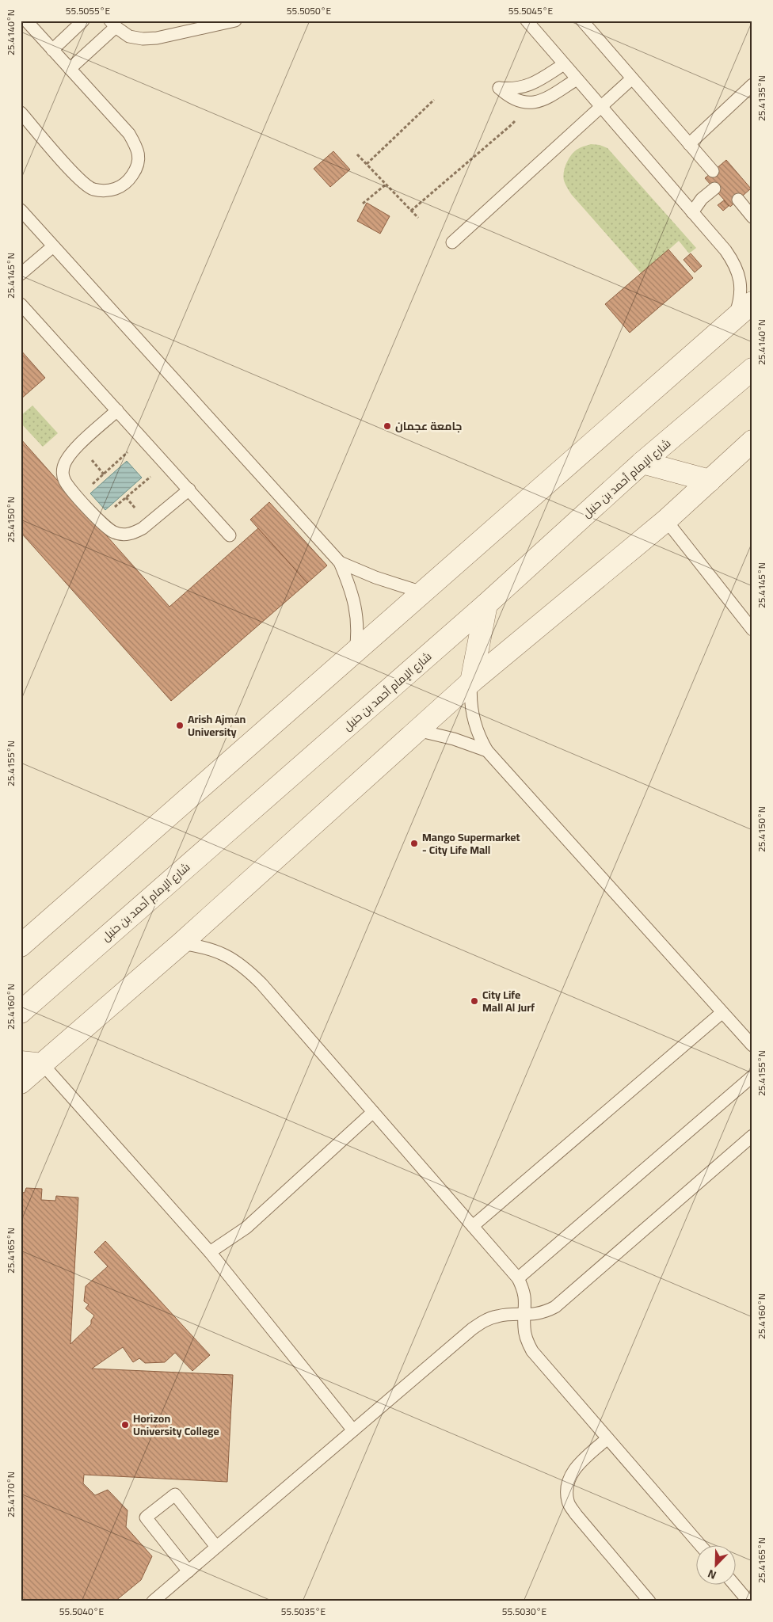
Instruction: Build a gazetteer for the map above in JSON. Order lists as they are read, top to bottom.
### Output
{
  "streets": {
    "street": ["شارع الإمام أحمد بن حنبل"]
  },
  "places": [
    "جامعة عجمان",
    "Arish Ajman University",
    "Mango Supermarket - City Life Mall",
    "City Life Mall Al Jurf",
    "Horizon University College"
  ],
  "north": "bottom left",
  "coordinates": [
    "55.5055°E",
    "55.5050°E",
    "55.5045°E",
    "25.4140°N",
    "25.4135°N",
    "25.4145°N",
    "25.4150°N",
    "25.4155°N",
    "25.4160°N",
    "25.4165°N",
    "25.4170°N",
    "55.5040°E",
    "55.5035°E",
    "55.5030°E"
  ]
}
